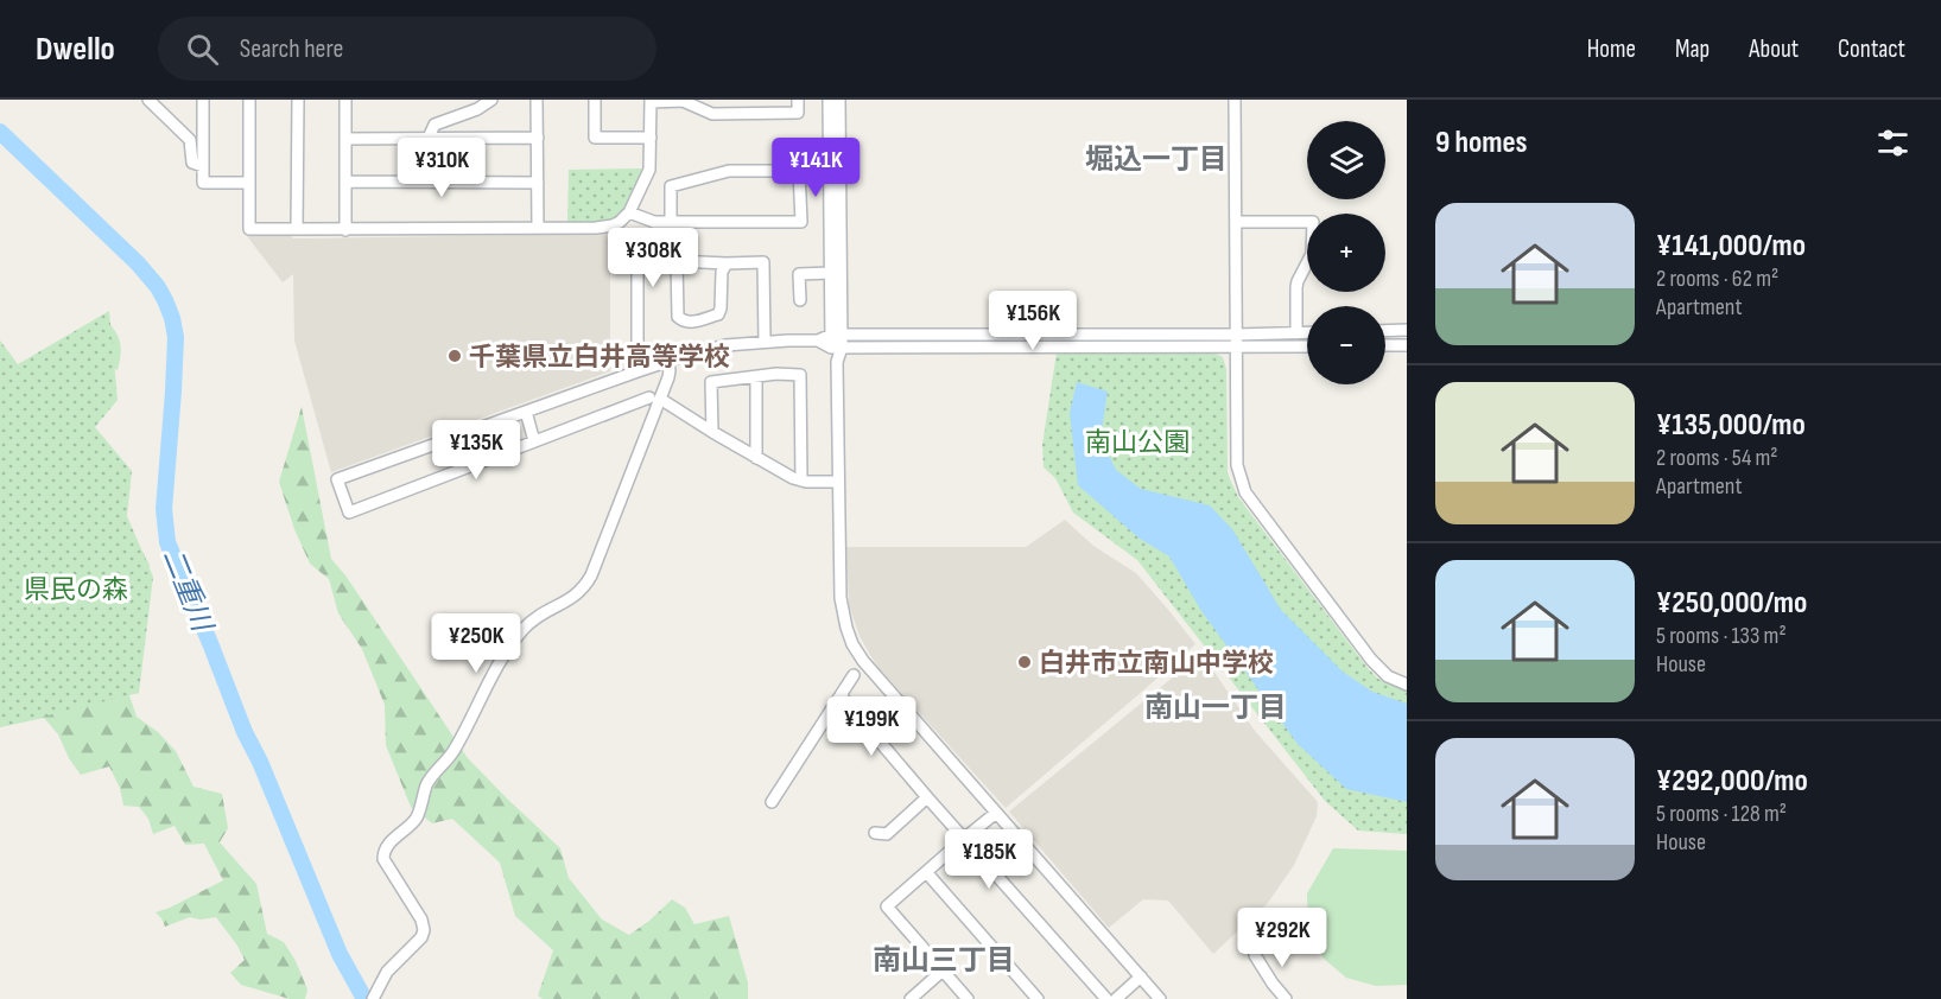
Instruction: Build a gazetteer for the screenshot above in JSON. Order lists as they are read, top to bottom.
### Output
{
  "districts": ["堀込一丁目", "南山一丁目", "南山三丁目"],
  "water": ["二重川"],
  "parks": ["南山公園", "県民の森"],
  "places": ["千葉県立白井高等学校", "白井市立南山中学校"],
  "page": {
    "header": "Dwello",
    "search": "Search here",
    "nav": [
      "Home",
      "Map",
      "About",
      "Contact"
    ],
    "heading": "9 homes",
    "map_buttons": ["+", "−"],
    "price": [
      "¥310K",
      "¥141K",
      "¥308K",
      "¥156K",
      "¥135K",
      "¥250K",
      "¥199K",
      "¥185K",
      "¥292K"
    ],
    "list": [
      {
        "name": "¥141,000/mo",
        "note": "2 rooms · 62 m² · Apartment"
      },
      {
        "name": "¥135,000/mo",
        "note": "2 rooms · 54 m² · Apartment"
      },
      {
        "name": "¥250,000/mo",
        "note": "5 rooms · 133 m² · House"
      },
      {
        "name": "¥292,000/mo",
        "note": "5 rooms · 128 m² · House"
      }
    ]
  }
}
